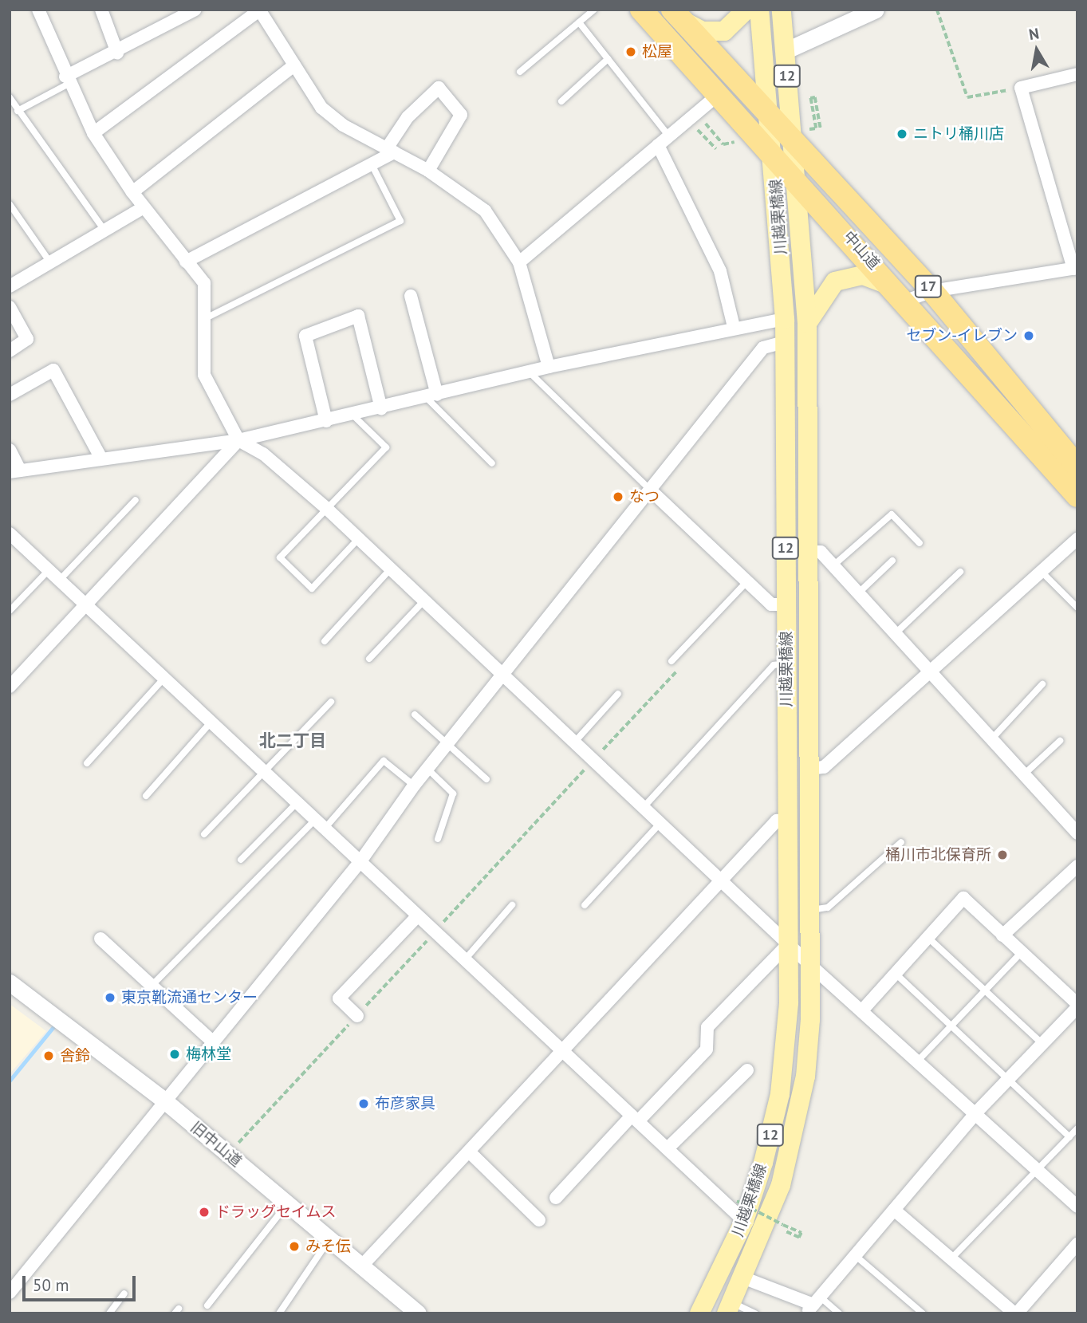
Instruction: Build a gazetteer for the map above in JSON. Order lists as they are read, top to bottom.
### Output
{
  "streets": {
    "highway": ["中山道", "17"],
    "main road": ["12", "川越栗橋線", "旧中山道"]
  },
  "crossings": [
    ["川越栗橋線", "中山道"]
  ],
  "districts": ["北二丁目"],
  "places": [
    "松屋",
    "ニトリ桶川店",
    "セブン-イレブン",
    "なつ",
    "桶川市北保育所",
    "東京靴流通センター",
    "梅林堂",
    "舎鈴",
    "布彦家具",
    "ドラッグセイムス",
    "みそ伝"
  ],
  "scale_bar": "50 m",
  "north": "top"
}
